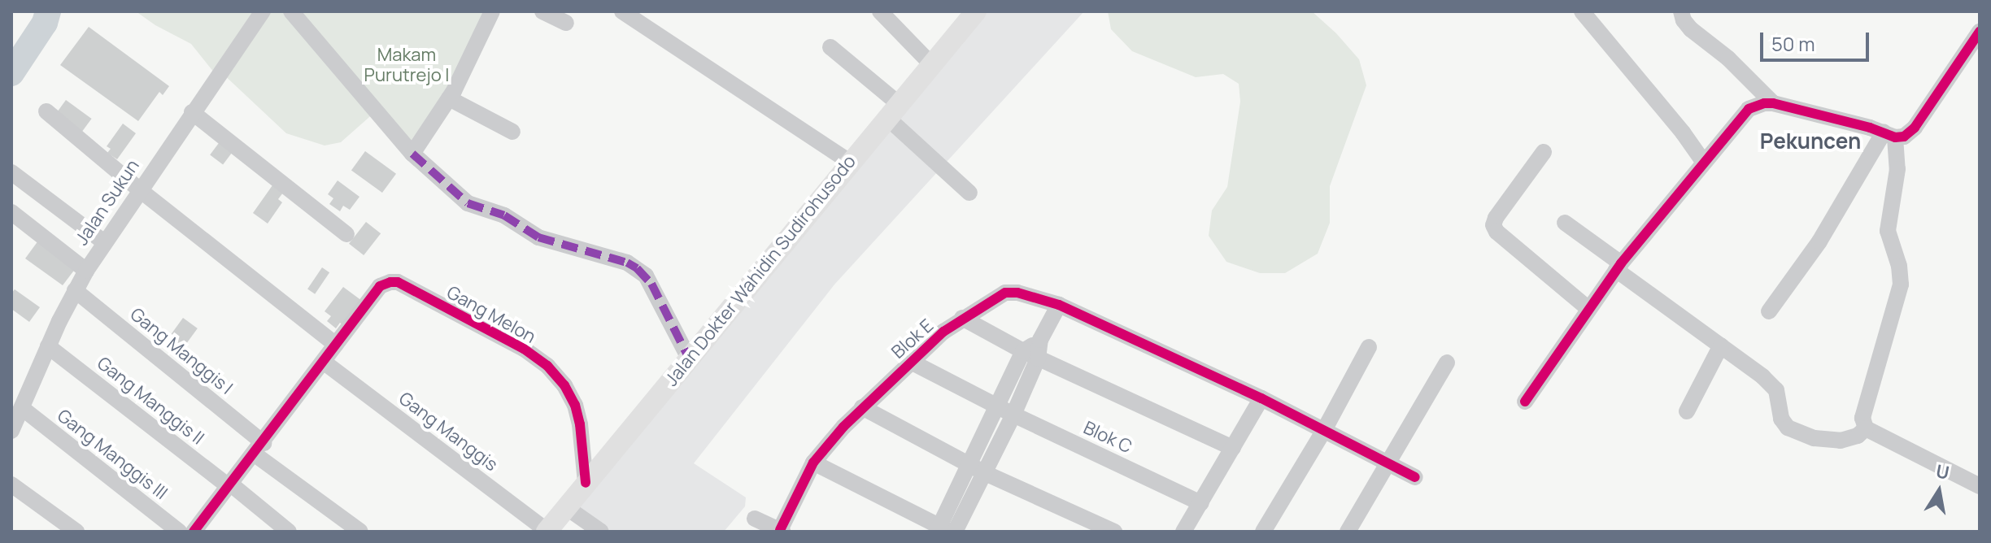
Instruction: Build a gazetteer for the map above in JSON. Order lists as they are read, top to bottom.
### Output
{
  "streets": {
    "main road": ["Jalan Dokter Wahidin Sudirohusodo"],
    "street": [
      "Jalan Sukun",
      "Gang Melon",
      "Blok E",
      "Gang Manggis I",
      "Gang Manggis II",
      "Gang Manggis",
      "Blok C",
      "Gang Manggis III"
    ]
  },
  "crossings": [
    ["Jalan Sukun", "Gang Manggis I"],
    ["Jalan Sukun", "Gang Manggis II"],
    ["Jalan Sukun", "Gang Manggis III"],
    ["Jalan Dokter Wahidin Sudirohusodo", "Gang Melon"],
    ["Jalan Dokter Wahidin Sudirohusodo", "Gang Manggis"],
    ["Blok E", "Blok C"]
  ],
  "districts": ["Pekuncen"],
  "parks": ["Makam Purutrejo I"],
  "scale_bar": "50 m",
  "north": "top"
}
